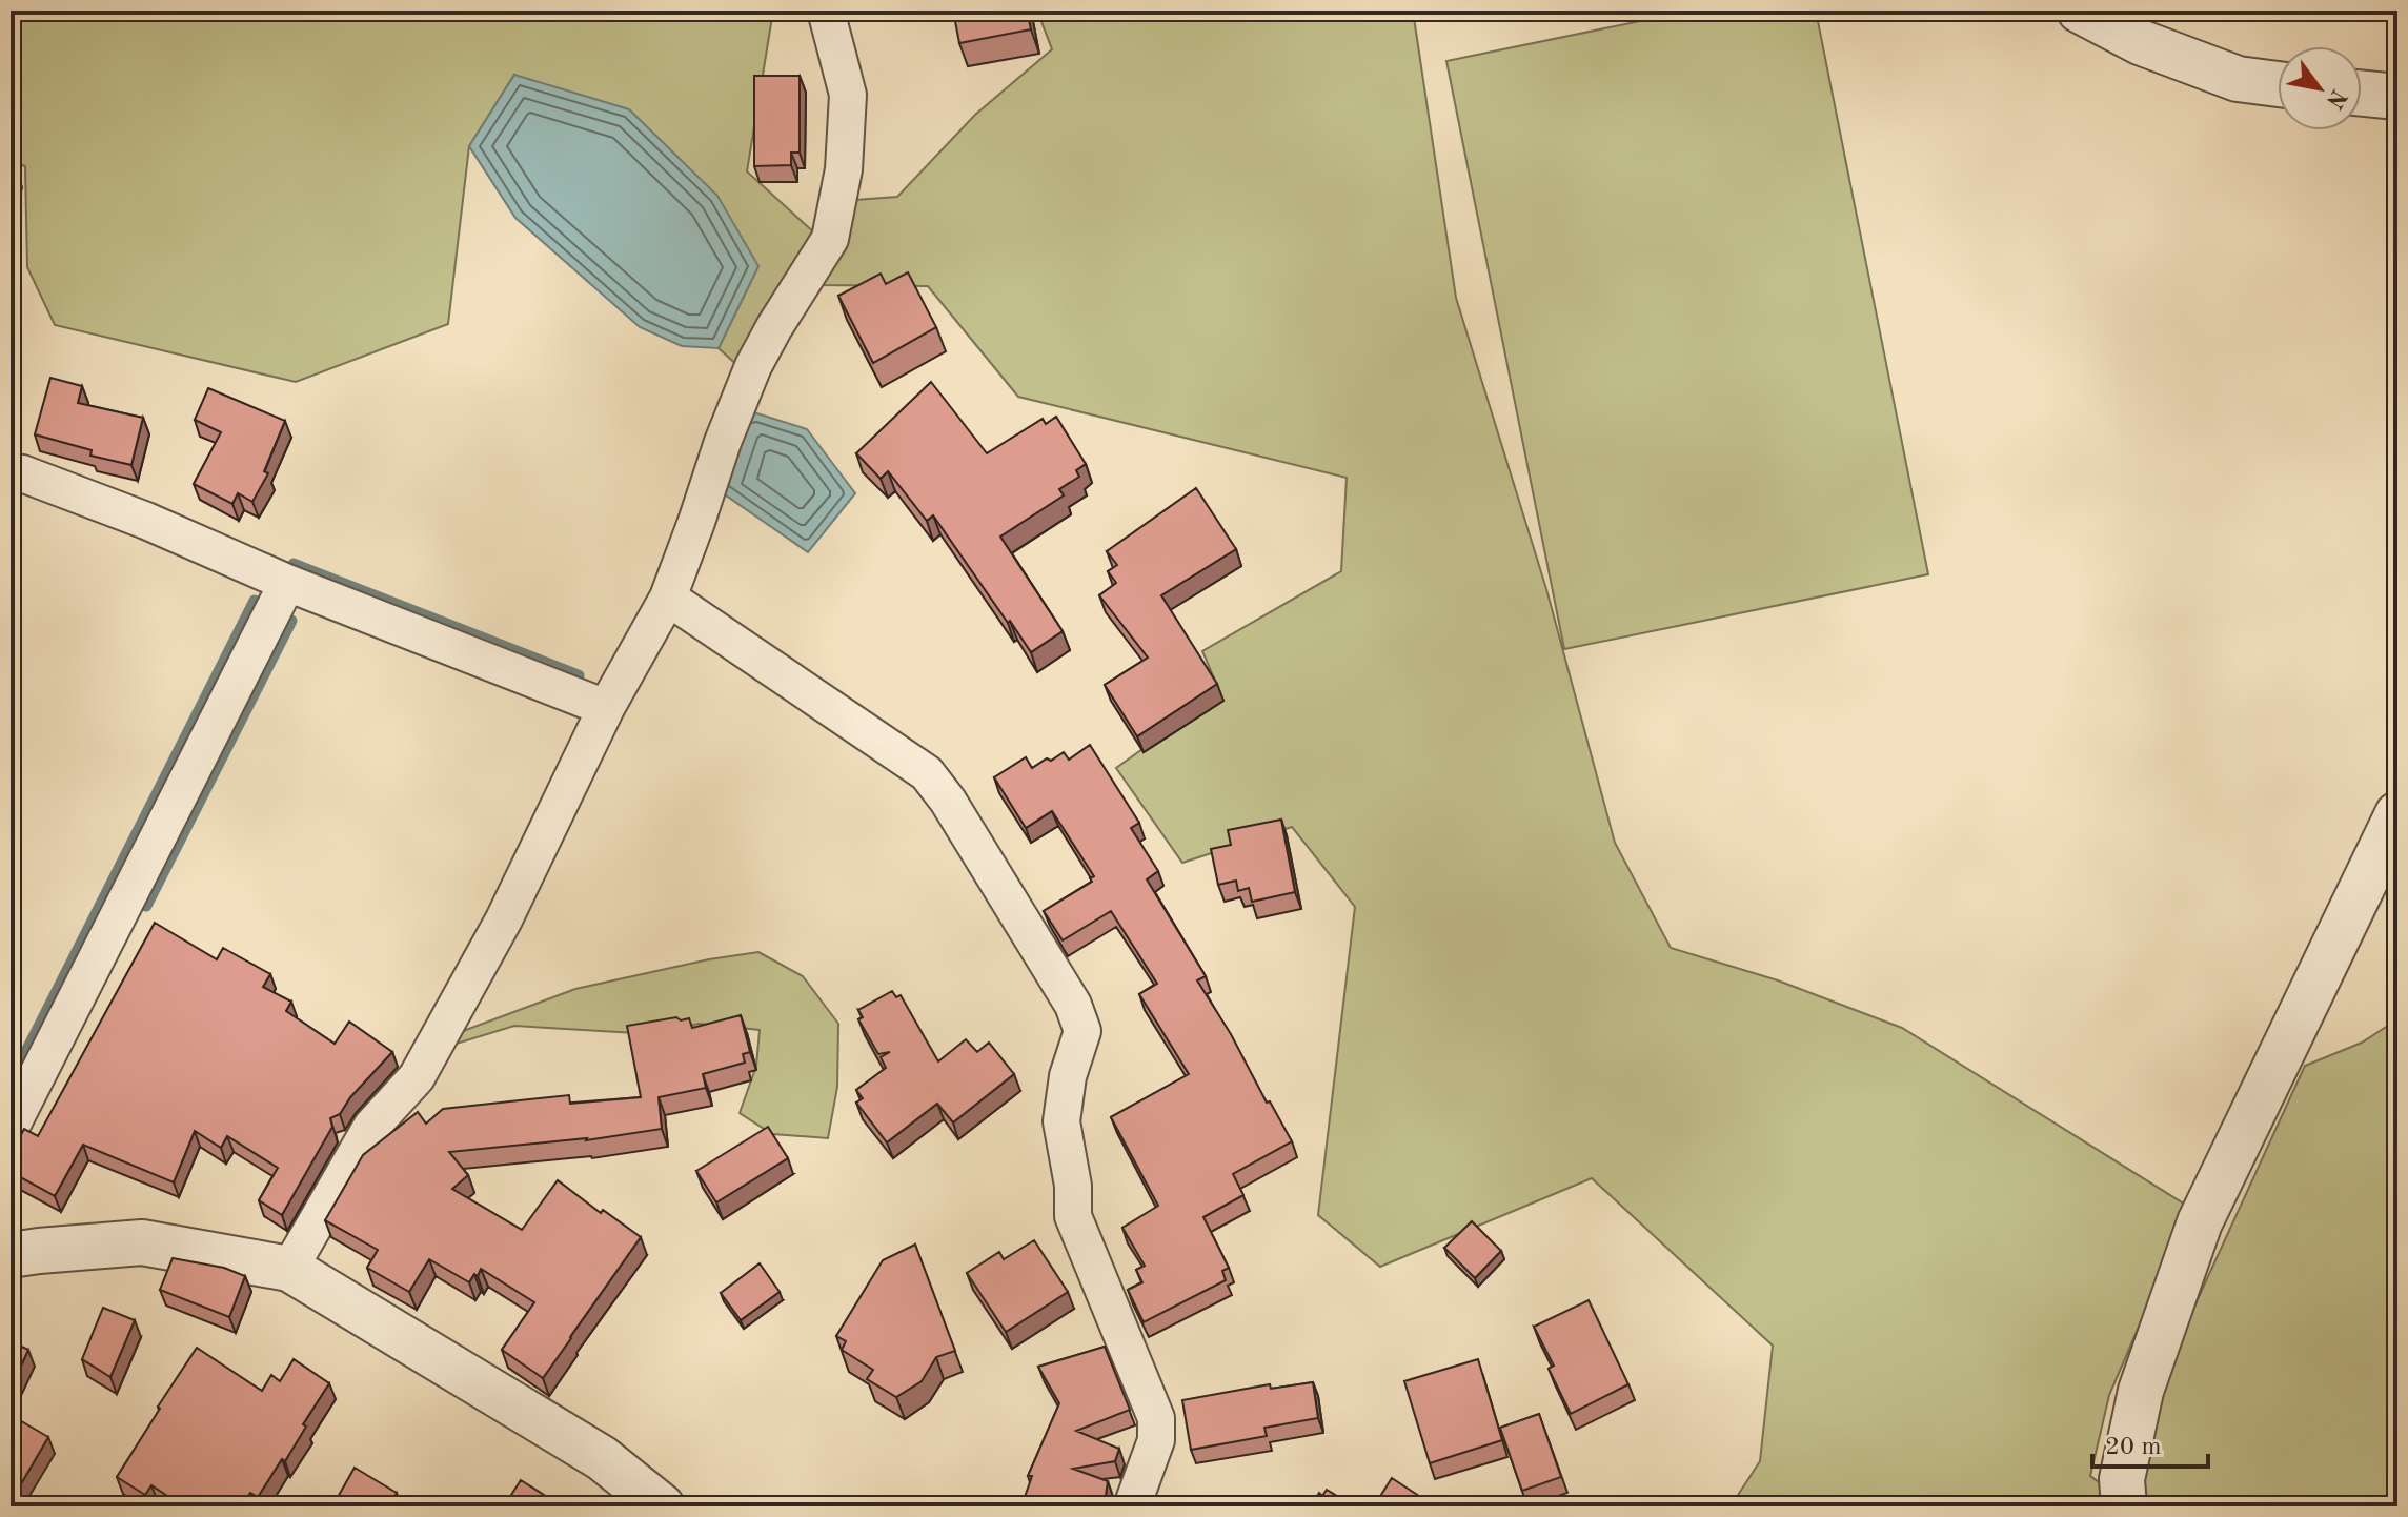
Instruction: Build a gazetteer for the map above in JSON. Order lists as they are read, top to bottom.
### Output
{
  "scale_bar": "20 m",
  "north": "bottom right"
}
